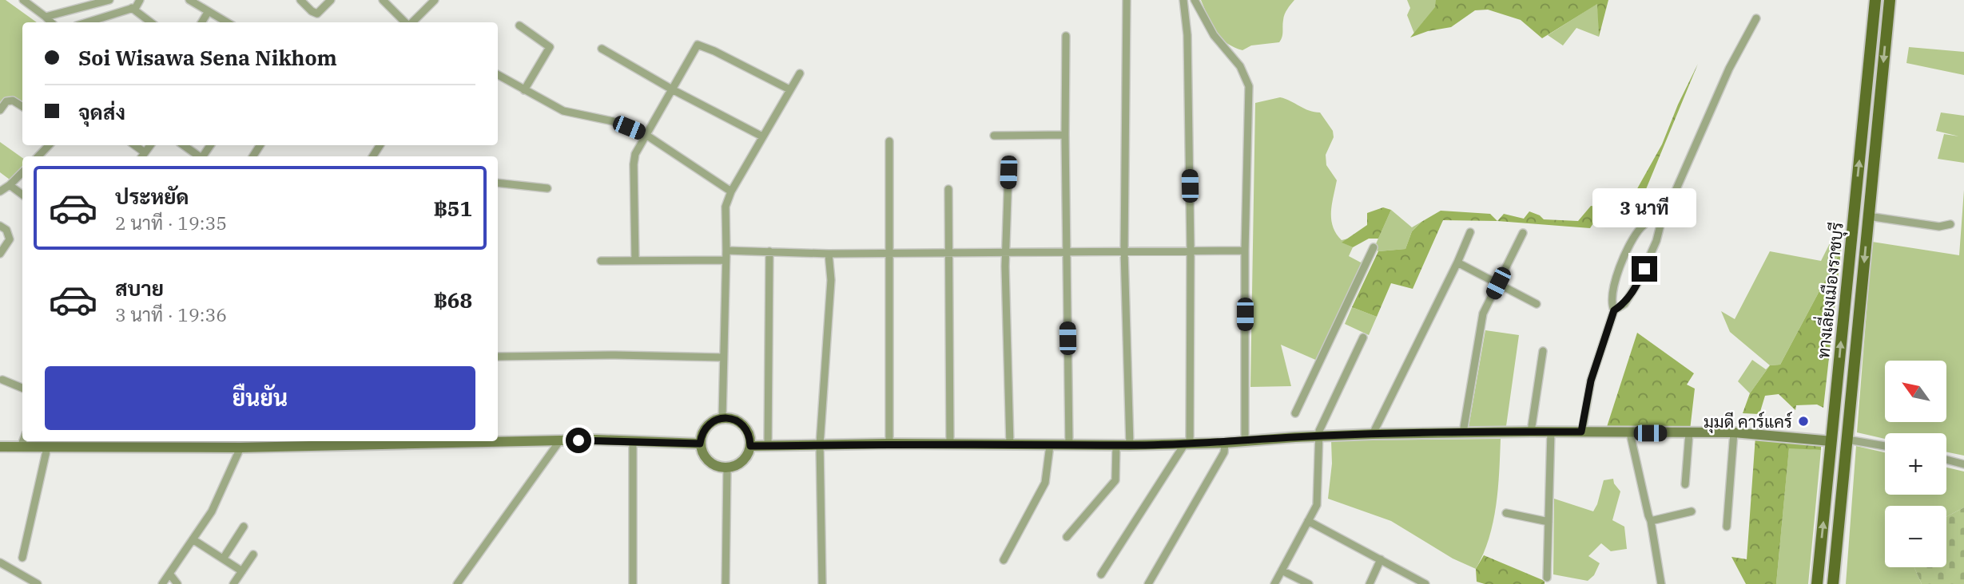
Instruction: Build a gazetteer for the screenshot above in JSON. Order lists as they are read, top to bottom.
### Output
{
  "streets": {
    "main road": ["ทางเลี่ยงเมืองราชบุรี"]
  },
  "places": ["มุมดี คาร์แคร์"],
  "north": "top left",
  "page": {
    "banner": ["Soi Wisawa Sena Nikhom", "จุดส่ง"],
    "list": [
      {
        "name": "ประหยัด",
        "note": "2 นาที · 19:35",
        "value": "฿51"
      },
      {
        "name": "สบาย",
        "note": "3 นาที · 19:36",
        "value": "฿68"
      }
    ],
    "bubble": "3 นาที",
    "buttons": "ยืนยัน",
    "map_buttons": ["+", "−"]
  }
}
